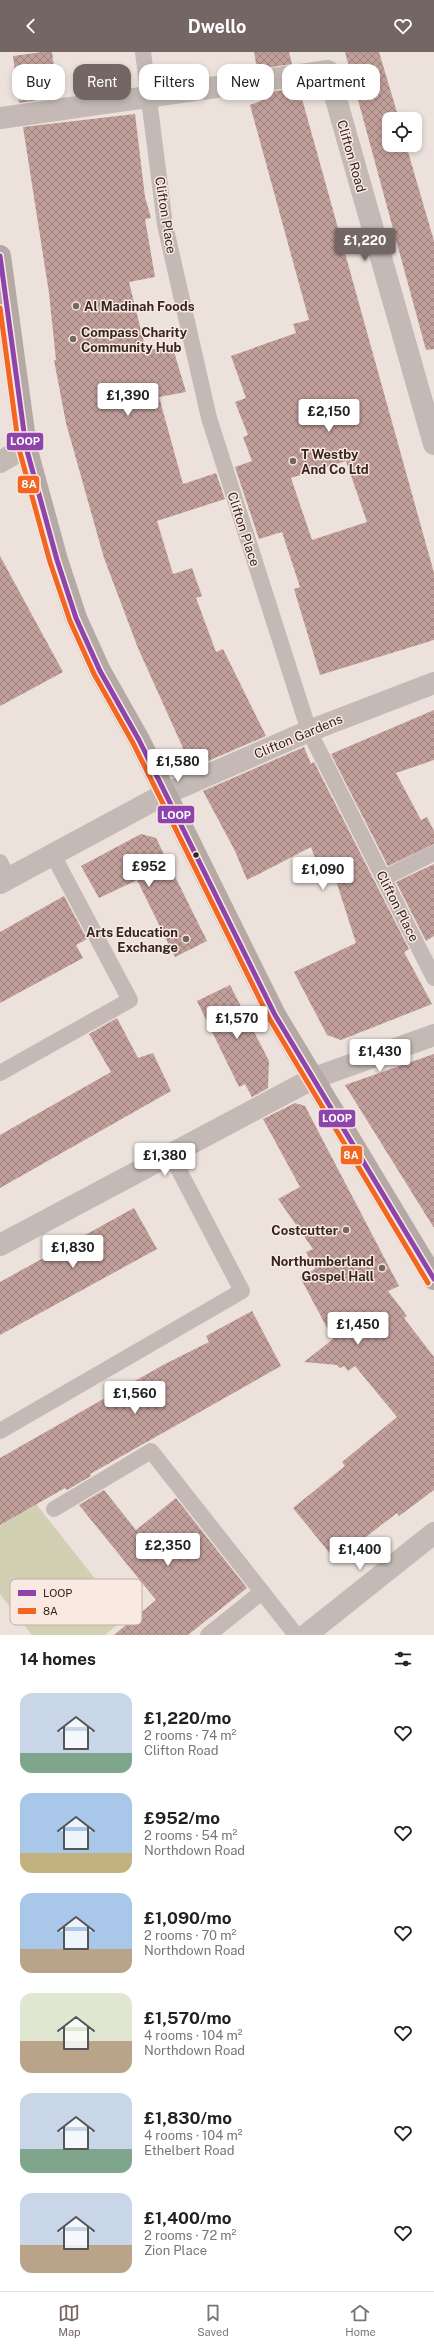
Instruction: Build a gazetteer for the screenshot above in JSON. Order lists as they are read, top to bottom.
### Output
{
  "streets": {
    "street": ["Clifton Road", "Clifton Gardens"],
    "lane": ["Clifton Place"]
  },
  "crossings": [
    ["Clifton Place", "Clifton Gardens"]
  ],
  "places": [
    "Al Madinah Foods",
    "Compass Charity Community Hub",
    "T Westby And Co Ltd",
    "Arts Education Exchange",
    "Costcutter",
    "Northumberland Gospel Hall"
  ],
  "lines": ["transit line LOOP", "transit line 8A"],
  "legend": ["LOOP", "8A"],
  "page": {
    "header": "Dwello",
    "chip": [
      "Buy",
      "Rent",
      "Filters",
      "New",
      "Apartment"
    ],
    "price": [
      "£1,220",
      "£1,390",
      "£2,150",
      "£1,580",
      "£952",
      "£1,090",
      "£1,570",
      "£1,430",
      "£1,380",
      "£1,830",
      "£1,450",
      "£1,560",
      "£2,350",
      "£1,400"
    ],
    "heading": "14 homes",
    "list": [
      {
        "name": "£1,220/mo",
        "note": "2 rooms · 74 m² · Clifton Road"
      },
      {
        "name": "£952/mo",
        "note": "2 rooms · 54 m² · Northdown Road"
      },
      {
        "name": "£1,090/mo",
        "note": "2 rooms · 70 m² · Northdown Road"
      },
      {
        "name": "£1,570/mo",
        "note": "4 rooms · 104 m² · Northdown Road"
      },
      {
        "name": "£1,830/mo",
        "note": "4 rooms · 104 m² · Ethelbert Road"
      },
      {
        "name": "£1,400/mo",
        "note": "2 rooms · 72 m² · Zion Place"
      }
    ],
    "tabs": ["Map", "Saved", "Home"]
  }
}
